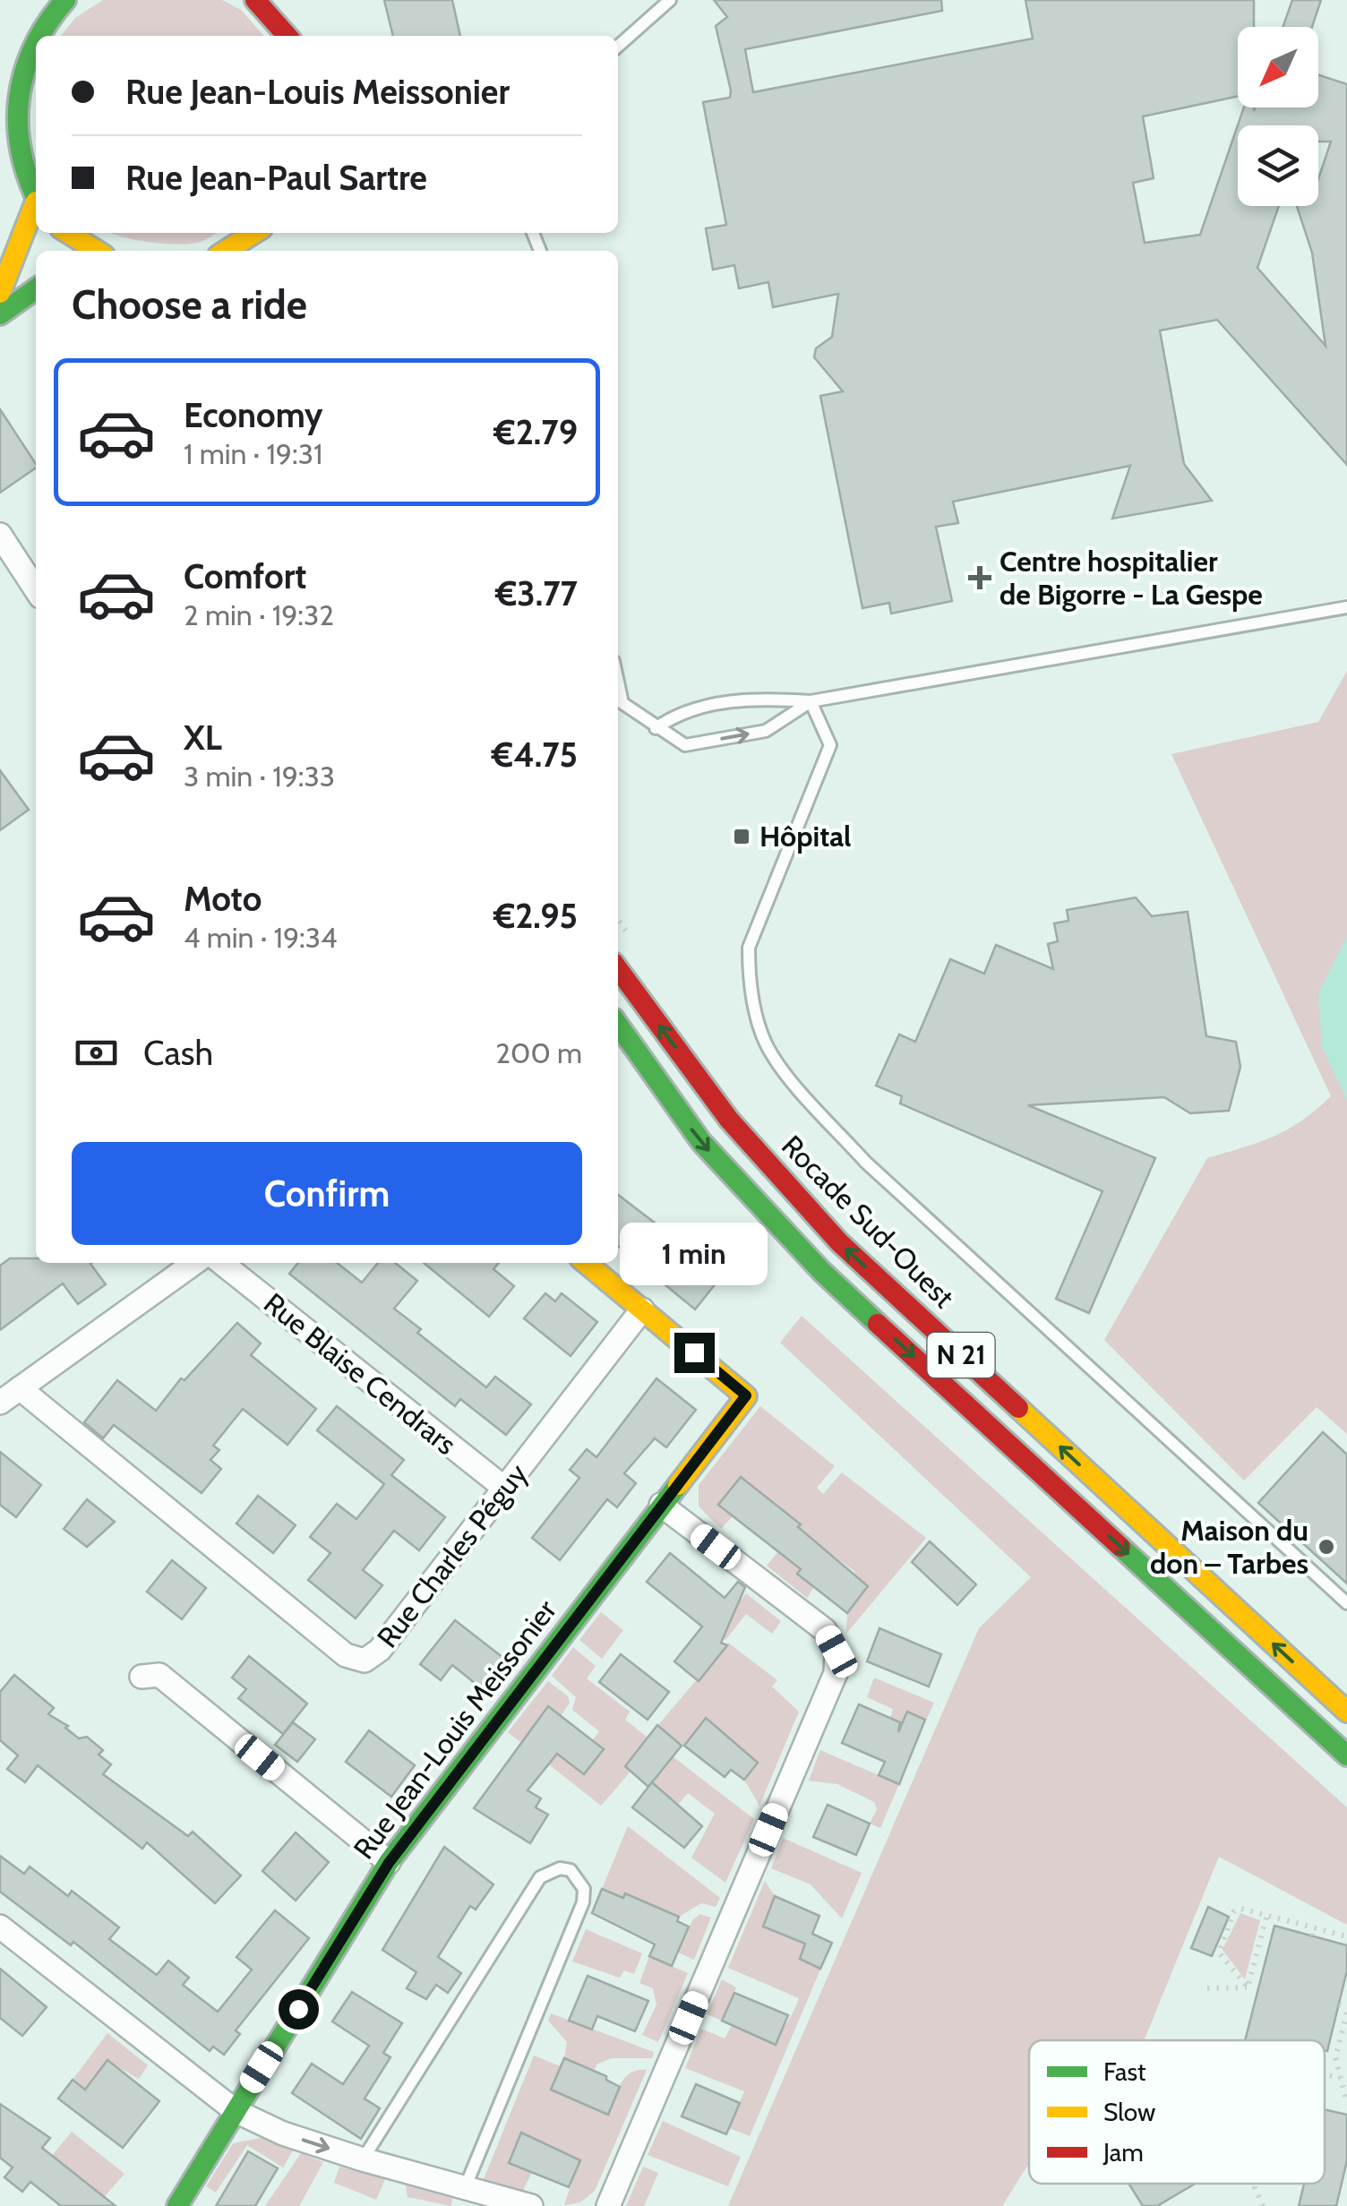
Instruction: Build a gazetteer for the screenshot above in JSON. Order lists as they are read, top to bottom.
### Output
{
  "streets": {
    "main road": ["Rocade Sud-Ouest", "N 21", "Rue Jean-Louis Meissonier"],
    "street": ["Rue Blaise Cendrars", "Rue Charles Péguy"]
  },
  "crossings": [
    ["Rue Blaise Cendrars", "Rue Charles Péguy"],
    ["Rue Charles Péguy", "Rue Jean-Louis Meissonier"]
  ],
  "places": {
    "health": ["Centre hospitalier de Bigorre - La Gespe"],
    "transit": ["Hôpital"],
    "other": ["Maison du don – Tarbes"]
  },
  "legend": ["Fast", "Slow", "Jam"],
  "north": "bottom left",
  "page": {
    "banner": ["Rue Jean-Louis Meissonier", "Rue Jean-Paul Sartre"],
    "heading": "Choose a ride",
    "list": [
      {
        "name": "Economy",
        "note": "1 min · 19:31",
        "value": "€2.79"
      },
      {
        "name": "Comfort",
        "note": "2 min · 19:32",
        "value": "€3.77"
      },
      {
        "name": "XL",
        "note": "3 min · 19:33",
        "value": "€4.75"
      },
      {
        "name": "Moto",
        "note": "4 min · 19:34",
        "value": "€2.95"
      }
    ],
    "pay": ["Cash", "200 m"],
    "buttons": "Confirm",
    "bubble": "1 min"
  }
}
